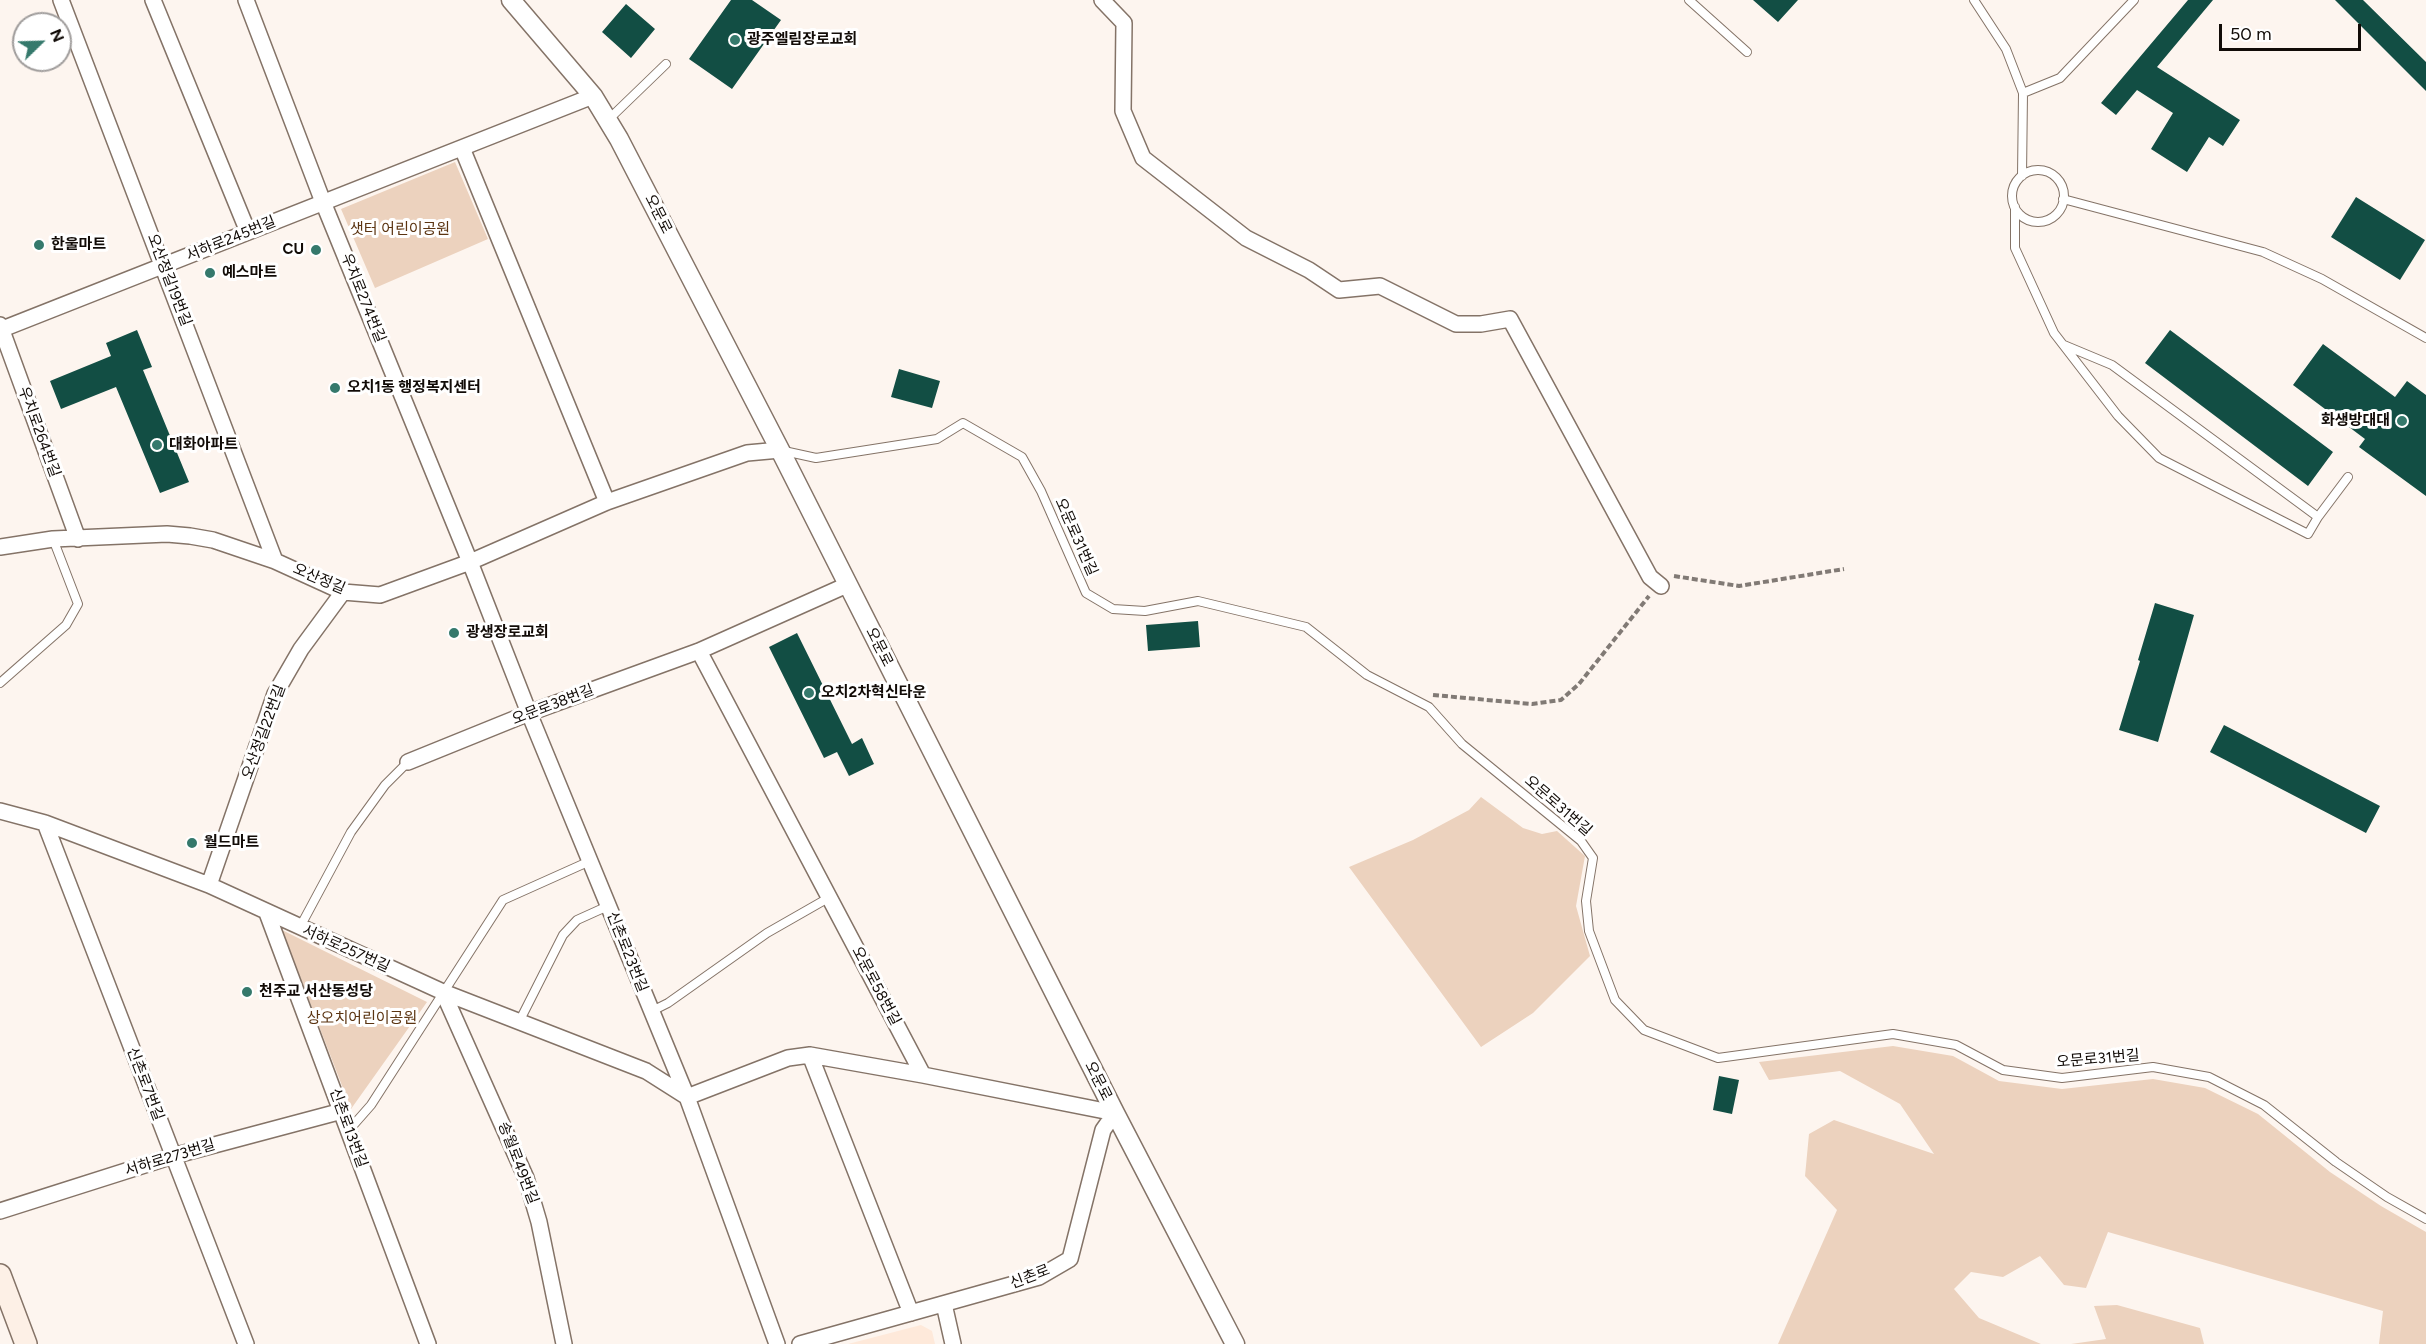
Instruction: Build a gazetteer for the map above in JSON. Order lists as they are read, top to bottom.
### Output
{
  "streets": {
    "street": [
      "오문로",
      "서하로245번길",
      "오산정길19번길",
      "우치로274번길",
      "우치로264번길",
      "오산정길",
      "오문로38번길",
      "오산정길22번길",
      "서하로257번길",
      "신촌로23번길",
      "오문로58번길",
      "신촌로7번길",
      "신촌로13번길",
      "서하로273번길",
      "송월로49번길",
      "신촌로"
    ],
    "lane": ["오문로31번길"]
  },
  "crossings": [
    ["오문로", "서하로245번길"],
    ["오문로", "오문로31번길"],
    ["오문로", "오산정길"],
    ["오문로", "오문로38번길"],
    ["오문로", "신촌로"],
    ["서하로245번길", "오산정길19번길"],
    ["서하로245번길", "우치로274번길"],
    ["서하로245번길", "우치로264번길"],
    ["오산정길19번길", "오산정길"],
    ["우치로274번길", "오산정길"],
    ["우치로274번길", "신촌로23번길"],
    ["우치로264번길", "오산정길"],
    ["오문로31번길", "오산정길"],
    ["오산정길", "오산정길22번길"],
    ["오산정길", "신촌로23번길"],
    ["오문로38번길", "신촌로23번길"],
    ["오산정길22번길", "서하로257번길"],
    ["서하로257번길", "신촌로23번길"],
    ["서하로257번길", "신촌로7번길"],
    ["서하로257번길", "신촌로13번길"],
    ["서하로257번길", "송월로49번길"],
    ["신촌로7번길", "서하로273번길"],
    ["신촌로13번길", "서하로273번길"]
  ],
  "parks": ["샛터 어린이공원", "상오치어린이공원"],
  "places": [
    "광주엘림장로교회",
    "한울마트",
    "CU",
    "예스마트",
    "오치1동 행정복지센터",
    "화생방대대",
    "대화아파트",
    "광생장로교회",
    "오치2차혁신타운",
    "월드마트",
    "천주교 서산동성당"
  ],
  "scale_bar": "50 m",
  "north": "top right"
}
